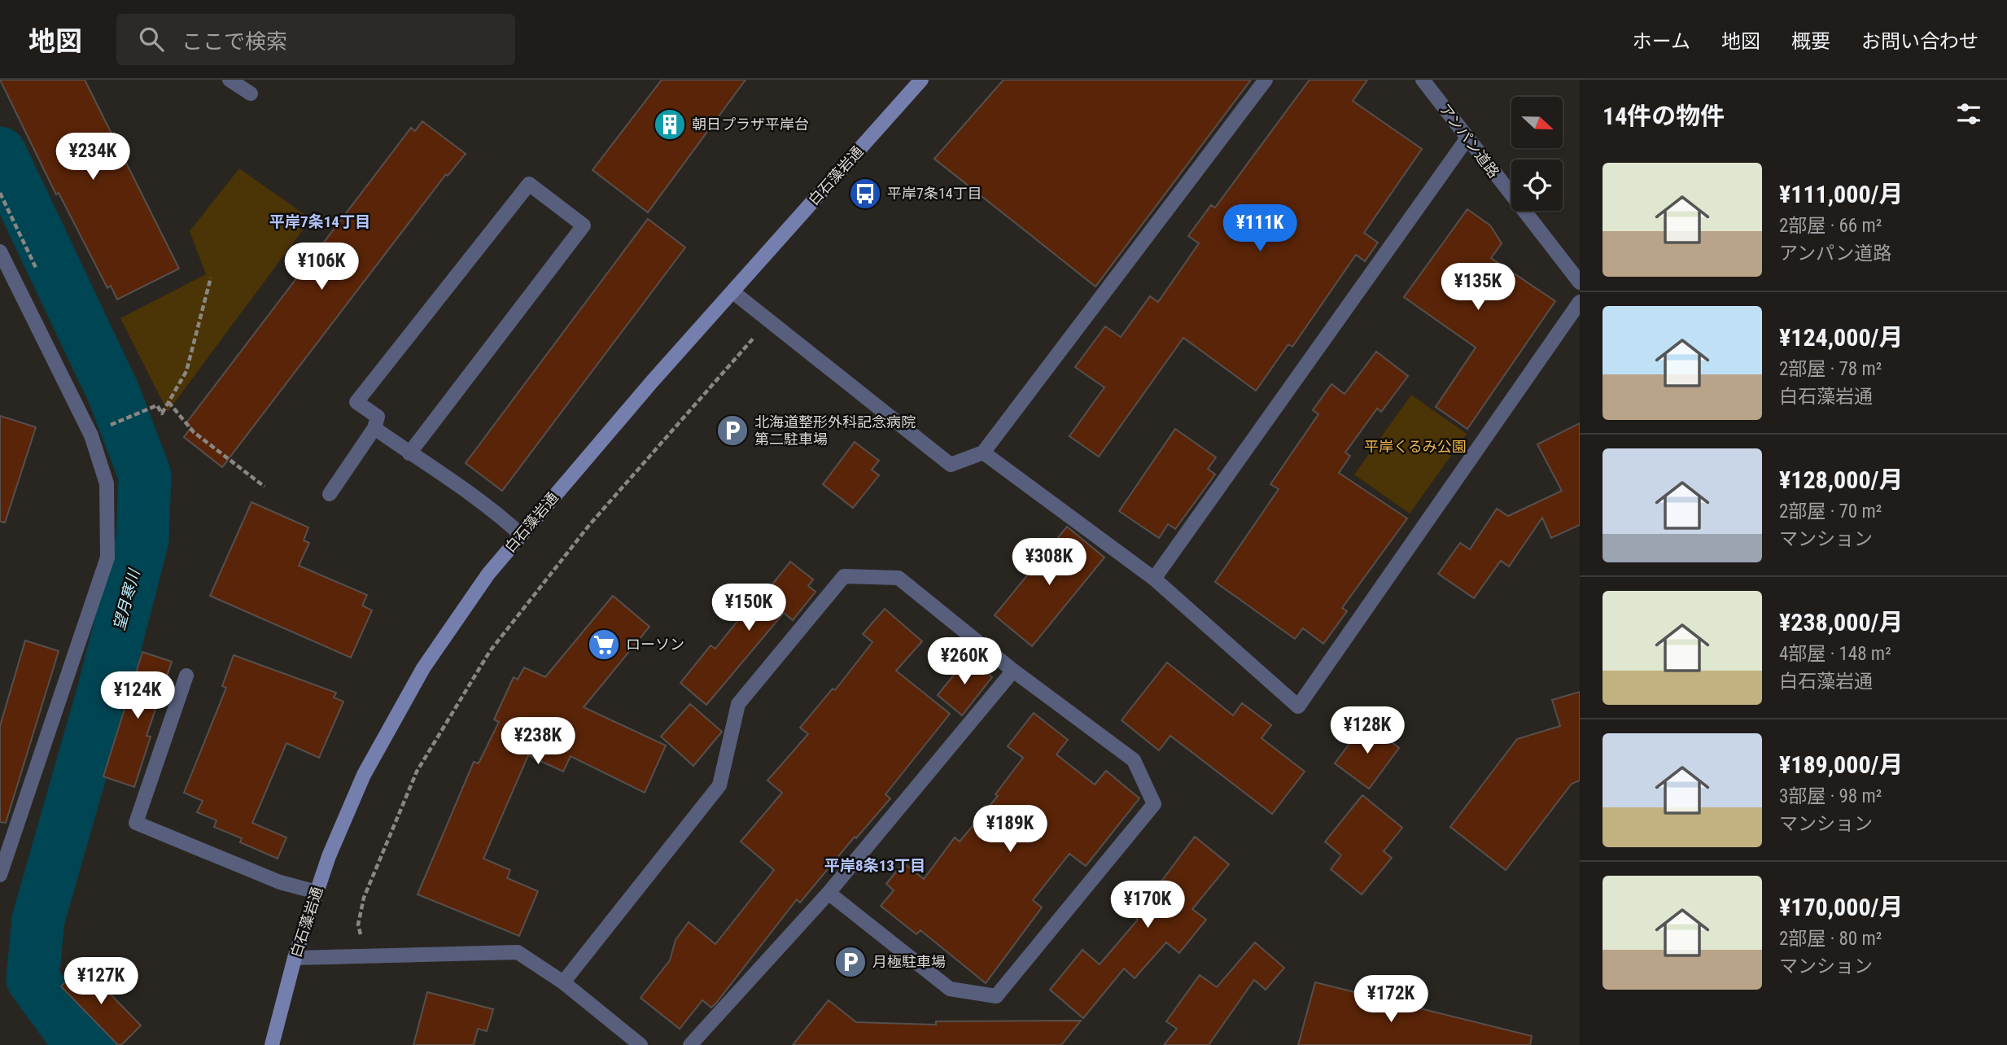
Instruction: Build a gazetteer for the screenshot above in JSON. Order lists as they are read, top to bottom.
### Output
{
  "streets": {
    "main road": ["白石藻岩通"],
    "street": ["アンパン道路"]
  },
  "districts": ["平岸7条14丁目", "平岸8条13丁目"],
  "water": ["望月寒川"],
  "parks": ["平岸くるみ公園"],
  "places": {
    "building": ["朝日プラザ平岸台"],
    "bus stop": ["平岸7条14丁目"],
    "parking": ["北海道整形外科記念病院 第二駐車場", "月極駐車場"],
    "supermarket": ["ローソン"]
  },
  "north": "right",
  "page": {
    "header": "地図",
    "search": "ここで検索",
    "nav": [
      "ホーム",
      "地図",
      "概要",
      "お問い合わせ"
    ],
    "heading": "14件の物件",
    "price": [
      "¥234K",
      "¥111K",
      "¥106K",
      "¥135K",
      "¥308K",
      "¥150K",
      "¥260K",
      "¥124K",
      "¥128K",
      "¥238K",
      "¥189K",
      "¥170K",
      "¥127K",
      "¥172K"
    ],
    "list": [
      {
        "name": "¥111,000/月",
        "note": "2部屋 · 66 m² · アンパン道路"
      },
      {
        "name": "¥124,000/月",
        "note": "2部屋 · 78 m² · 白石藻岩通"
      },
      {
        "name": "¥128,000/月",
        "note": "2部屋 · 70 m² · マンション"
      },
      {
        "name": "¥238,000/月",
        "note": "4部屋 · 148 m² · 白石藻岩通"
      },
      {
        "name": "¥189,000/月",
        "note": "3部屋 · 98 m² · マンション"
      },
      {
        "name": "¥170,000/月",
        "note": "2部屋 · 80 m² · マンション"
      }
    ]
  }
}
